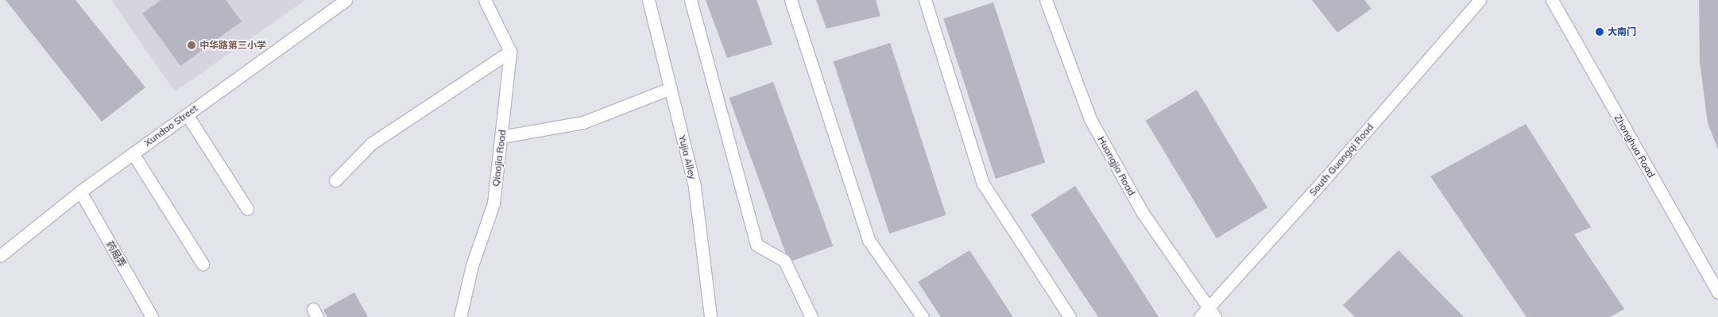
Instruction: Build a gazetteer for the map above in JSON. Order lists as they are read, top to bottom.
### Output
{
  "streets": {
    "street": [
      "Xundao Street",
      "Zhonghua Road",
      "Yujia Alley",
      "Qiaojia Road",
      "South Guangqi Road",
      "Huangjia Road",
      "药局弄"
    ]
  },
  "crossings": [
    ["Xundao Street", "药局弄"],
    ["South Guangqi Road", "Huangjia Road"]
  ],
  "places": ["大南门", "中华路第三小学"]
}
